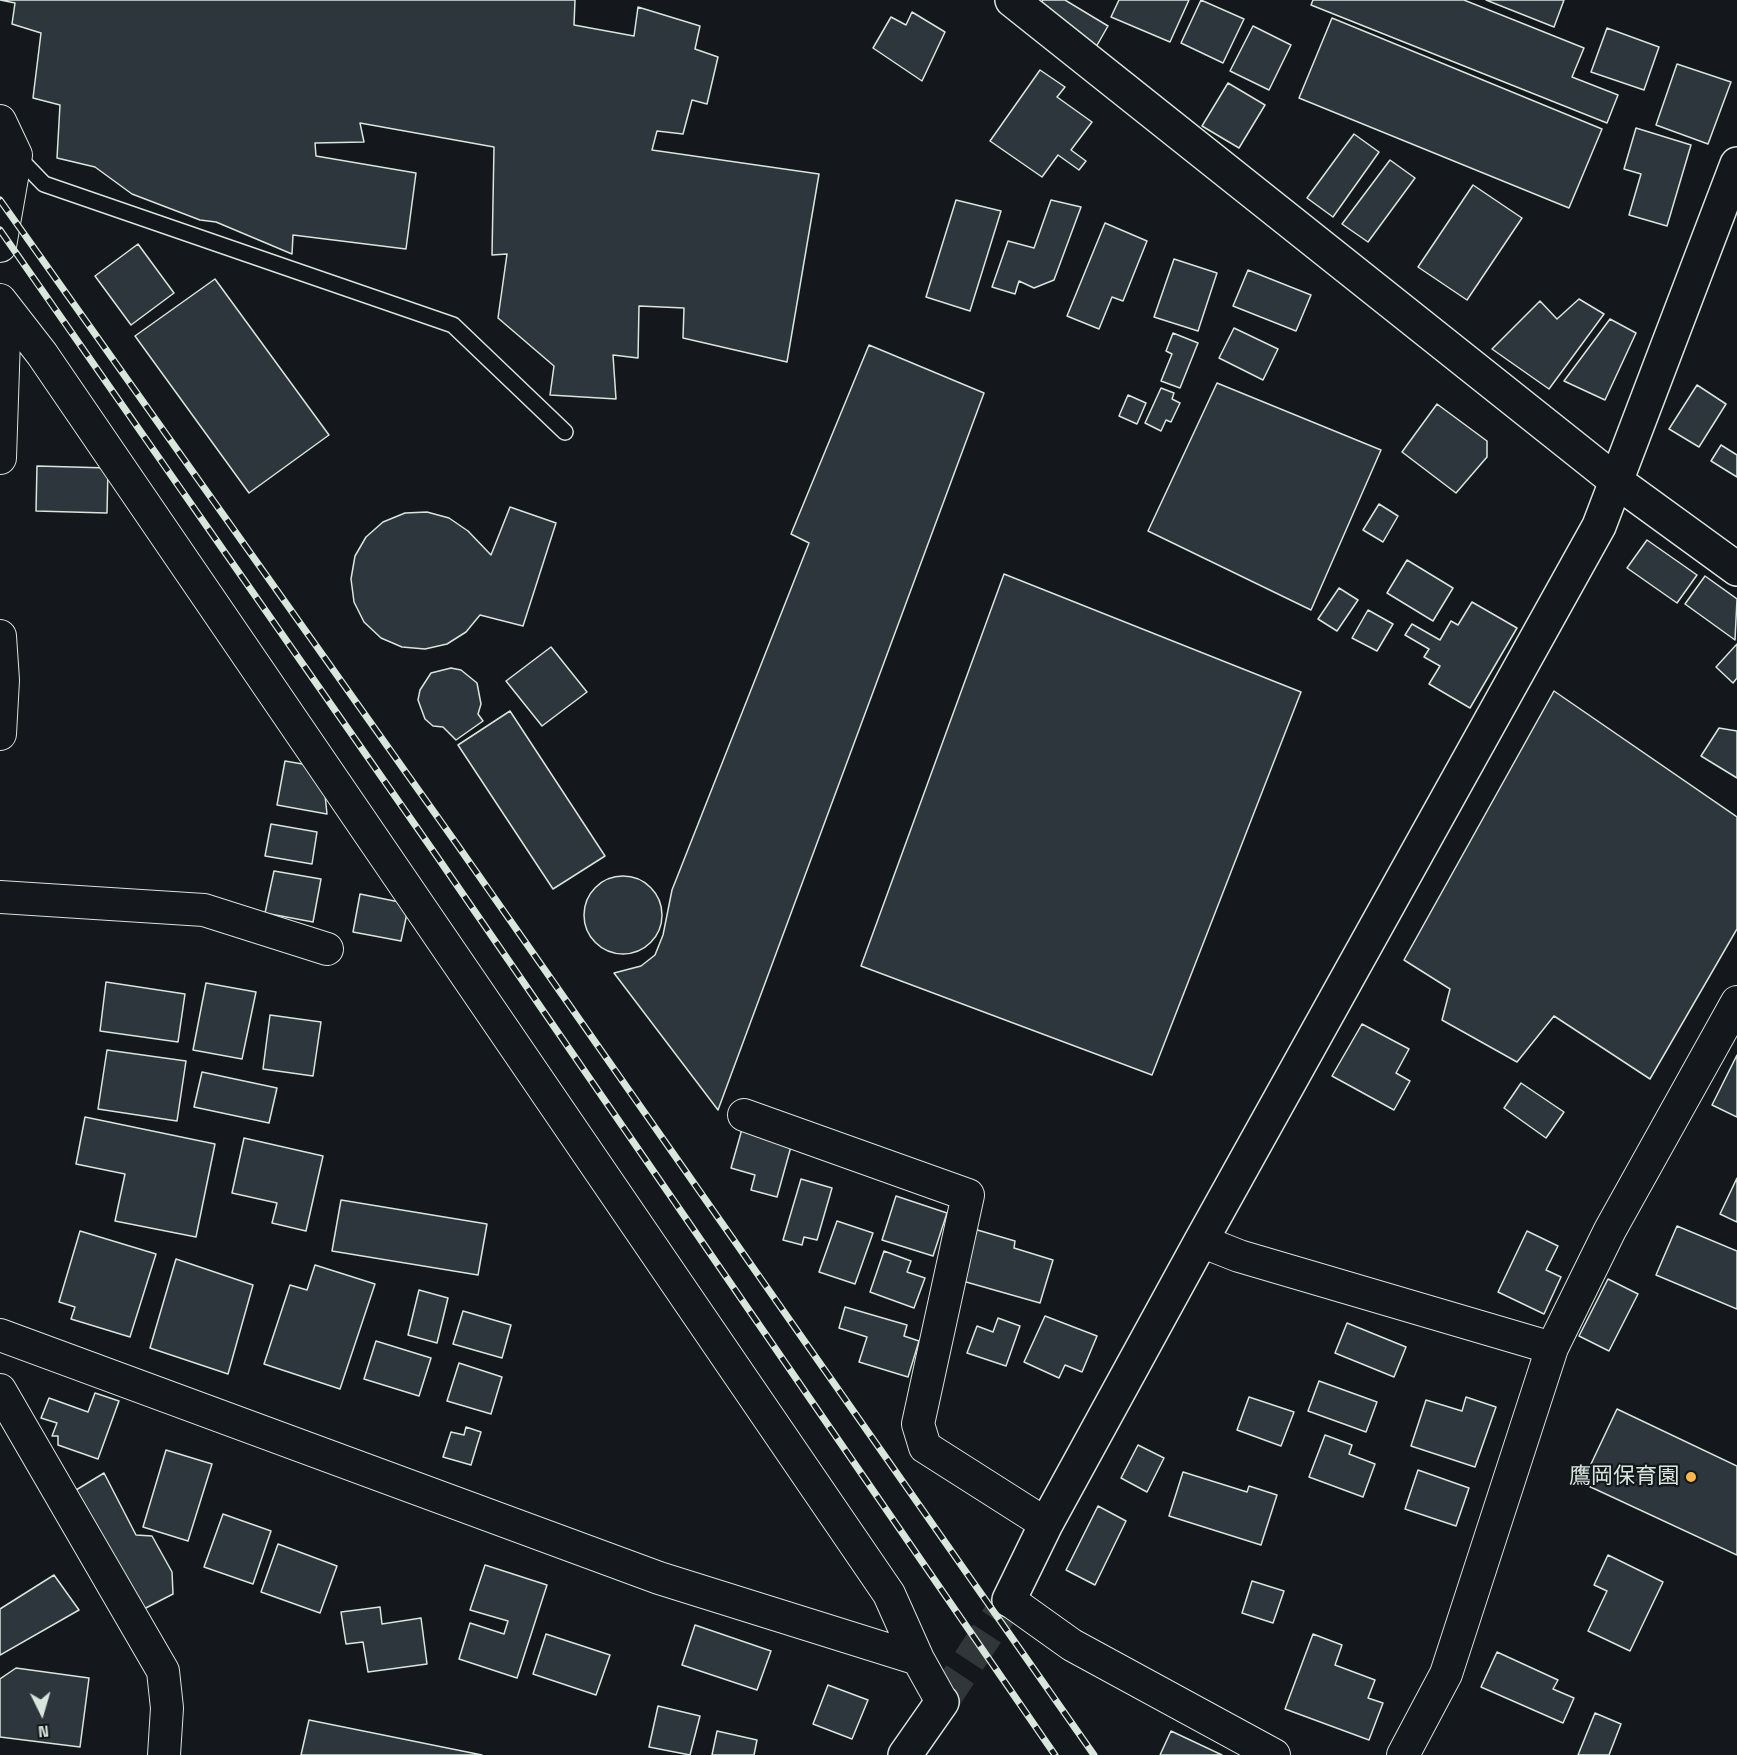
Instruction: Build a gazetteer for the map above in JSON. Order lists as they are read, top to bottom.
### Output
{
  "places": ["鷹岡保育園"],
  "north": "bottom"
}
